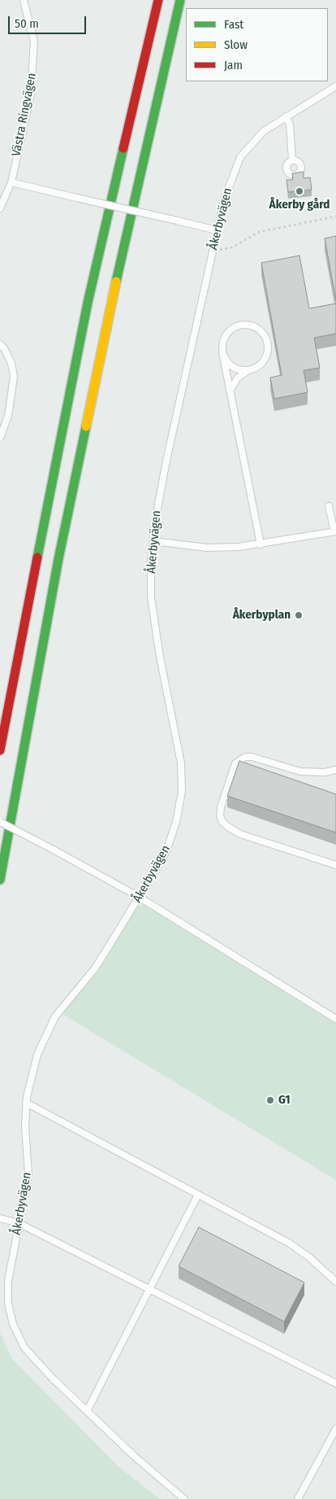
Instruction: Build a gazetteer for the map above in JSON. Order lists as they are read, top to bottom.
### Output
{
  "streets": {
    "lane": ["Västra Ringvägen", "Åkerbyvägen"]
  },
  "places": ["Åkerby gård", "Åkerbyplan", "G1"],
  "legend": ["Fast", "Slow", "Jam"],
  "scale_bar": "50 m"
}
